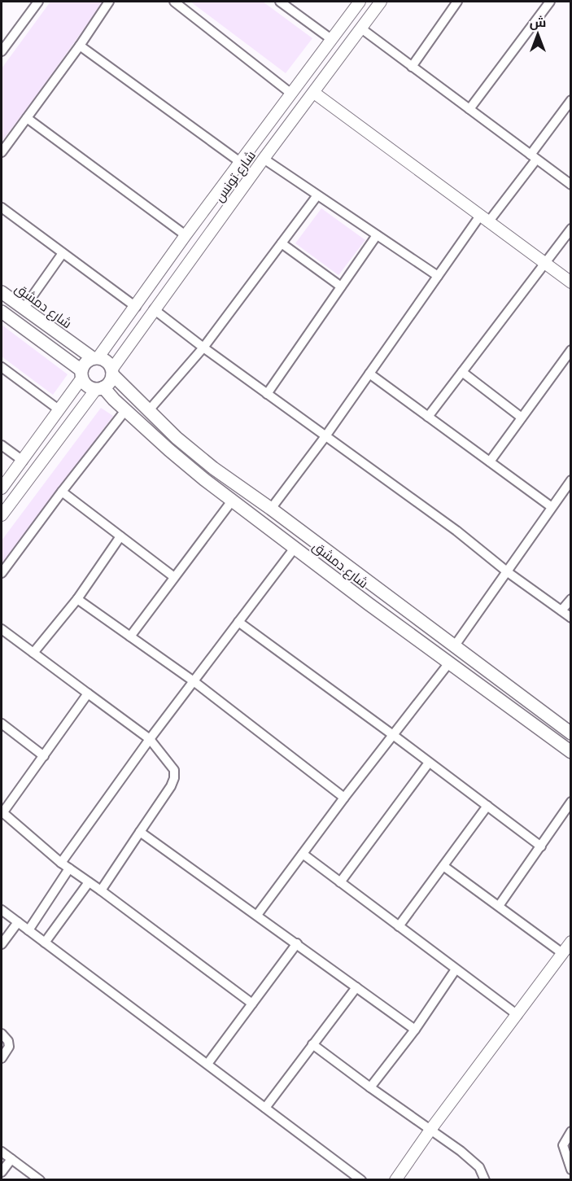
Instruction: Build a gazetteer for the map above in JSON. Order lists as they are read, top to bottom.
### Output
{
  "streets": {
    "main road": ["شارع دمشق"],
    "street": ["شارع تونس"]
  },
  "crossings": [
    ["شارع تونس", "شارع دمشق"]
  ],
  "north": "top"
}
